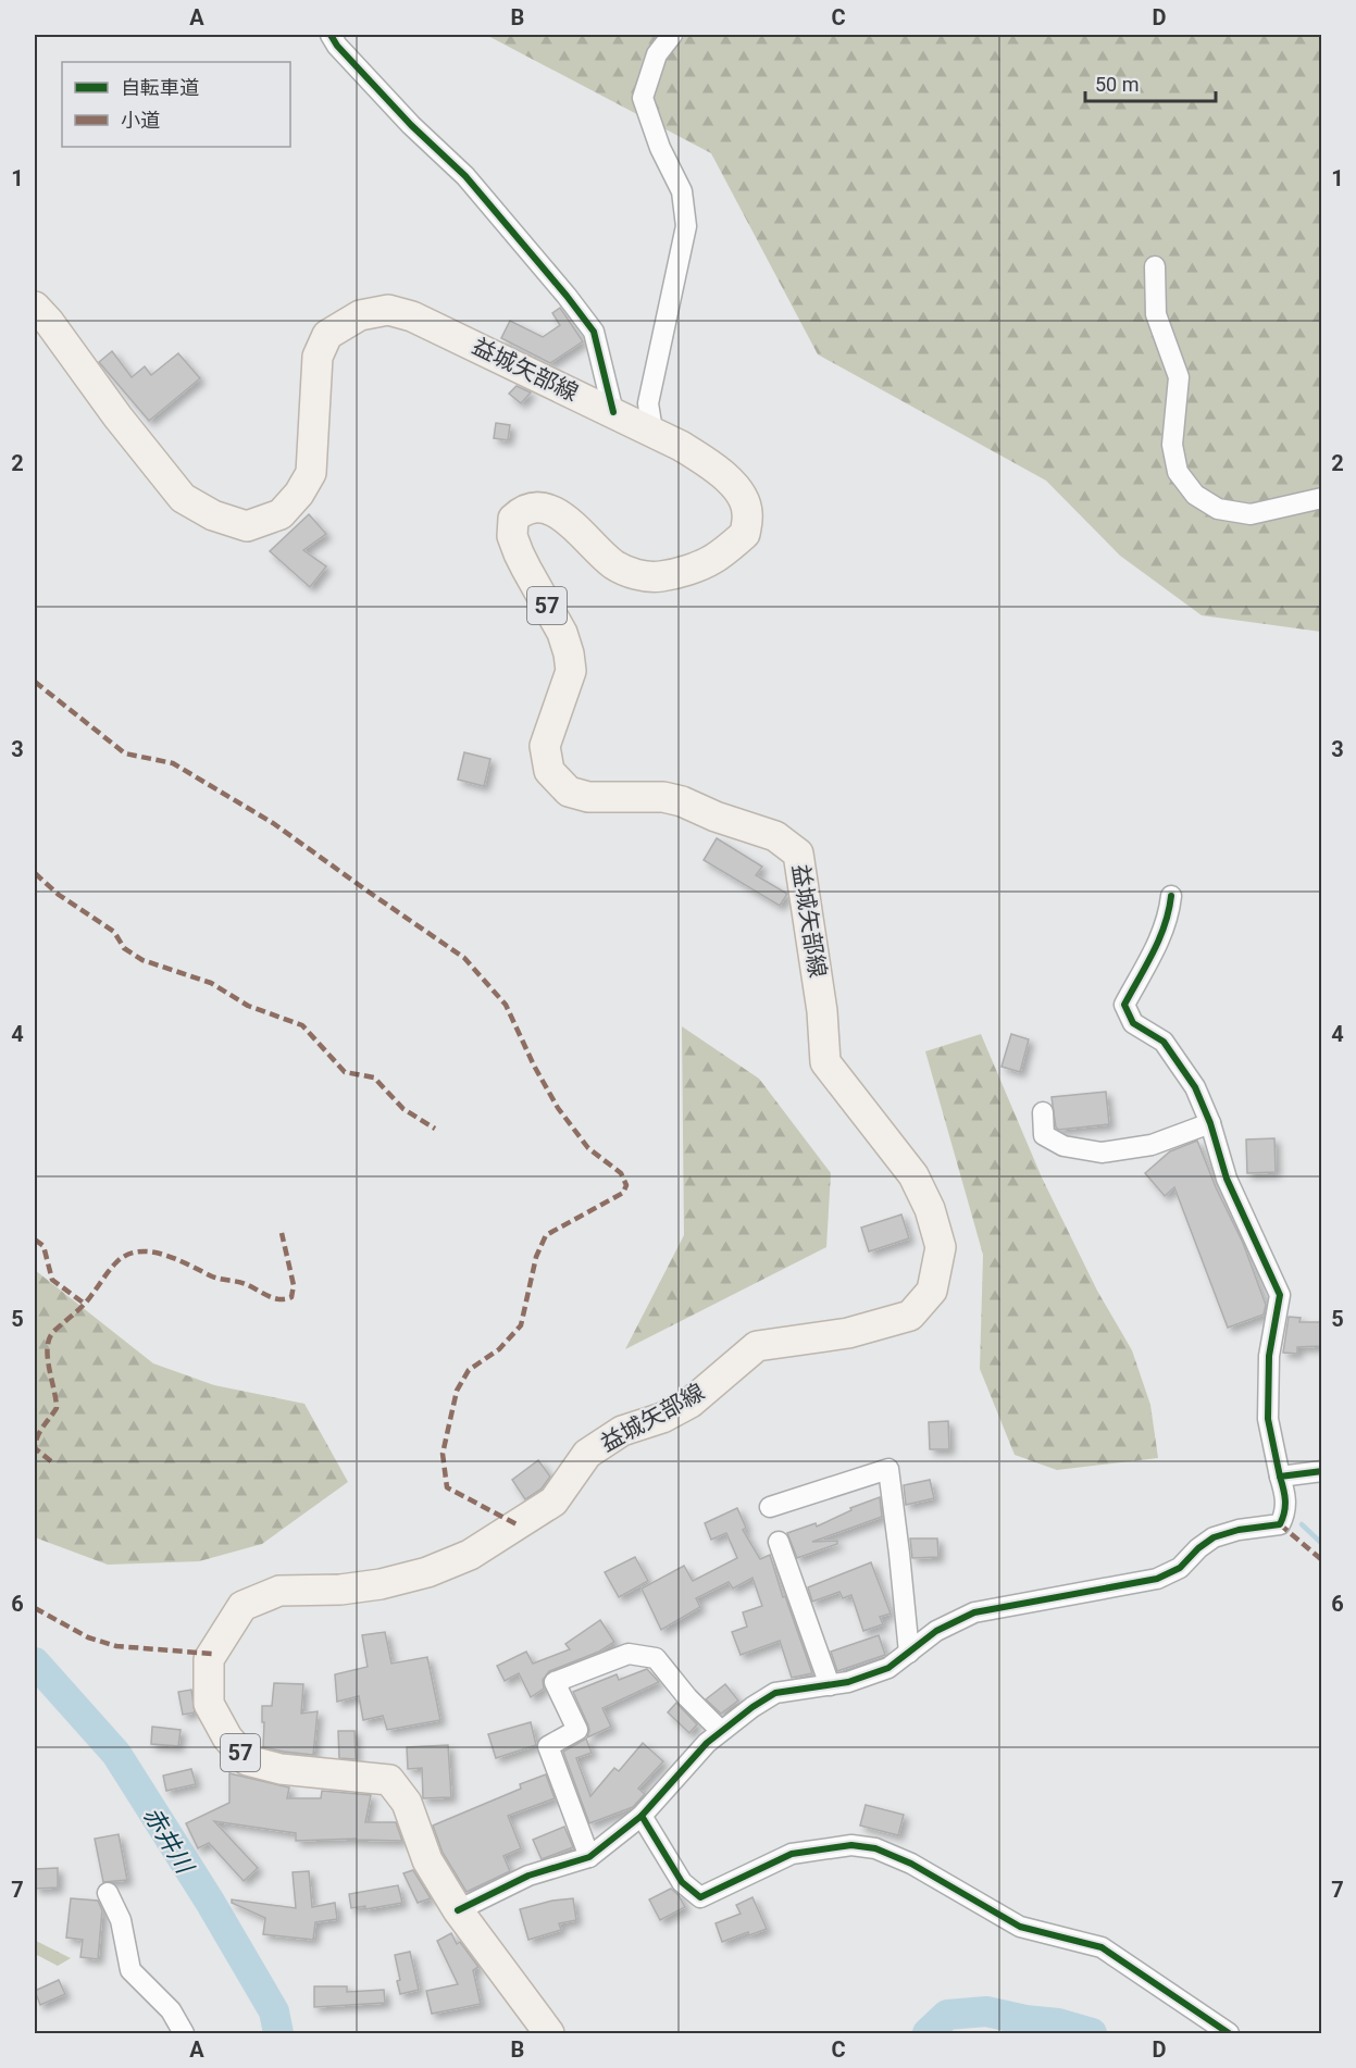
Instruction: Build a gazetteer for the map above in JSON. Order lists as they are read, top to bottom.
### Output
{
  "streets": {
    "main road": ["益城矢部線", "57"]
  },
  "water": ["赤井川"],
  "legend": ["自転車道", "小道"],
  "scale_bar": "50 m",
  "grid": {
    "columns": [
      "A",
      "B",
      "C",
      "D"
    ],
    "rows": [
      "1",
      "2",
      "3",
      "4",
      "5",
      "6",
      "7"
    ]
  }
}
